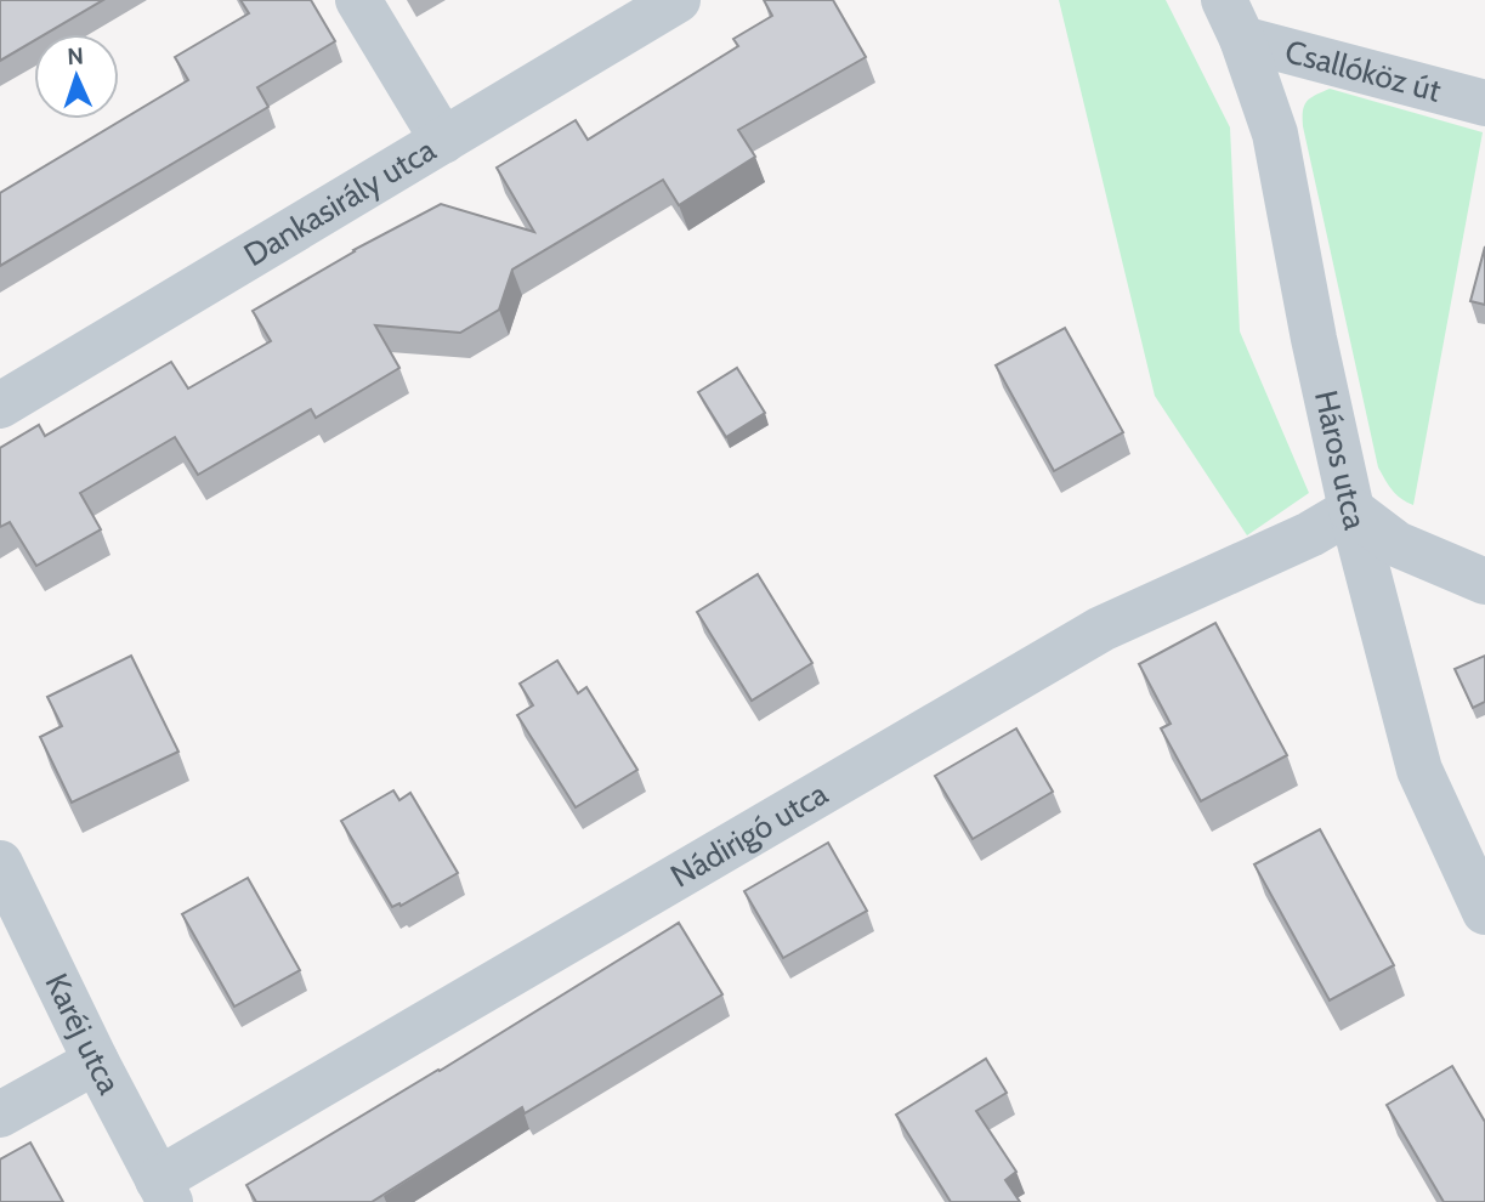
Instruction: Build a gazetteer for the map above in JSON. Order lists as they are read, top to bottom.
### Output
{
  "streets": {
    "street": [
      "Csallóköz út",
      "Dankasirály utca",
      "Háros utca",
      "Nádirigó utca",
      "Karéj utca"
    ]
  },
  "crossings": [
    ["Csallóköz út", "Háros utca"],
    ["Háros utca", "Nádirigó utca"],
    ["Nádirigó utca", "Karéj utca"]
  ],
  "north": "top"
}
